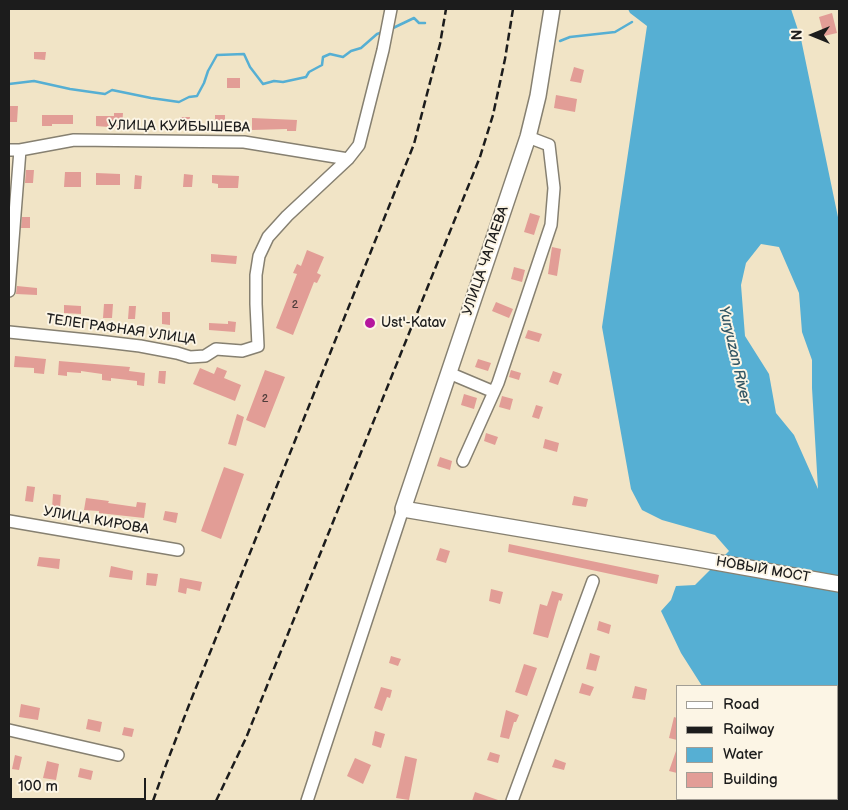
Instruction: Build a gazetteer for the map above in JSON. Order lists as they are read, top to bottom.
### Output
{
  "streets": {
    "main road": ["УЛИЦА ЧАПАЕВА", "НОВЫЙ МОСТ"],
    "street": ["УЛИЦА КУЙБЫШЕВА", "ТЕЛЕГРАФНАЯ УЛИЦА", "УЛИЦА КИРОВА"]
  },
  "crossings": [
    ["УЛИЦА КУЙБЫШЕВА", "ТЕЛЕГРАФНАЯ УЛИЦА"],
    ["УЛИЦА ЧАПАЕВА", "НОВЫЙ МОСТ"]
  ],
  "water": ["Yuryuzan River"],
  "places": ["Ust'-Katav"],
  "house_numbers": ["2", "2"],
  "legend": [
    "Road",
    "Railway",
    "Water",
    "Building"
  ],
  "scale_bar": "100 m",
  "north": "left"
}
